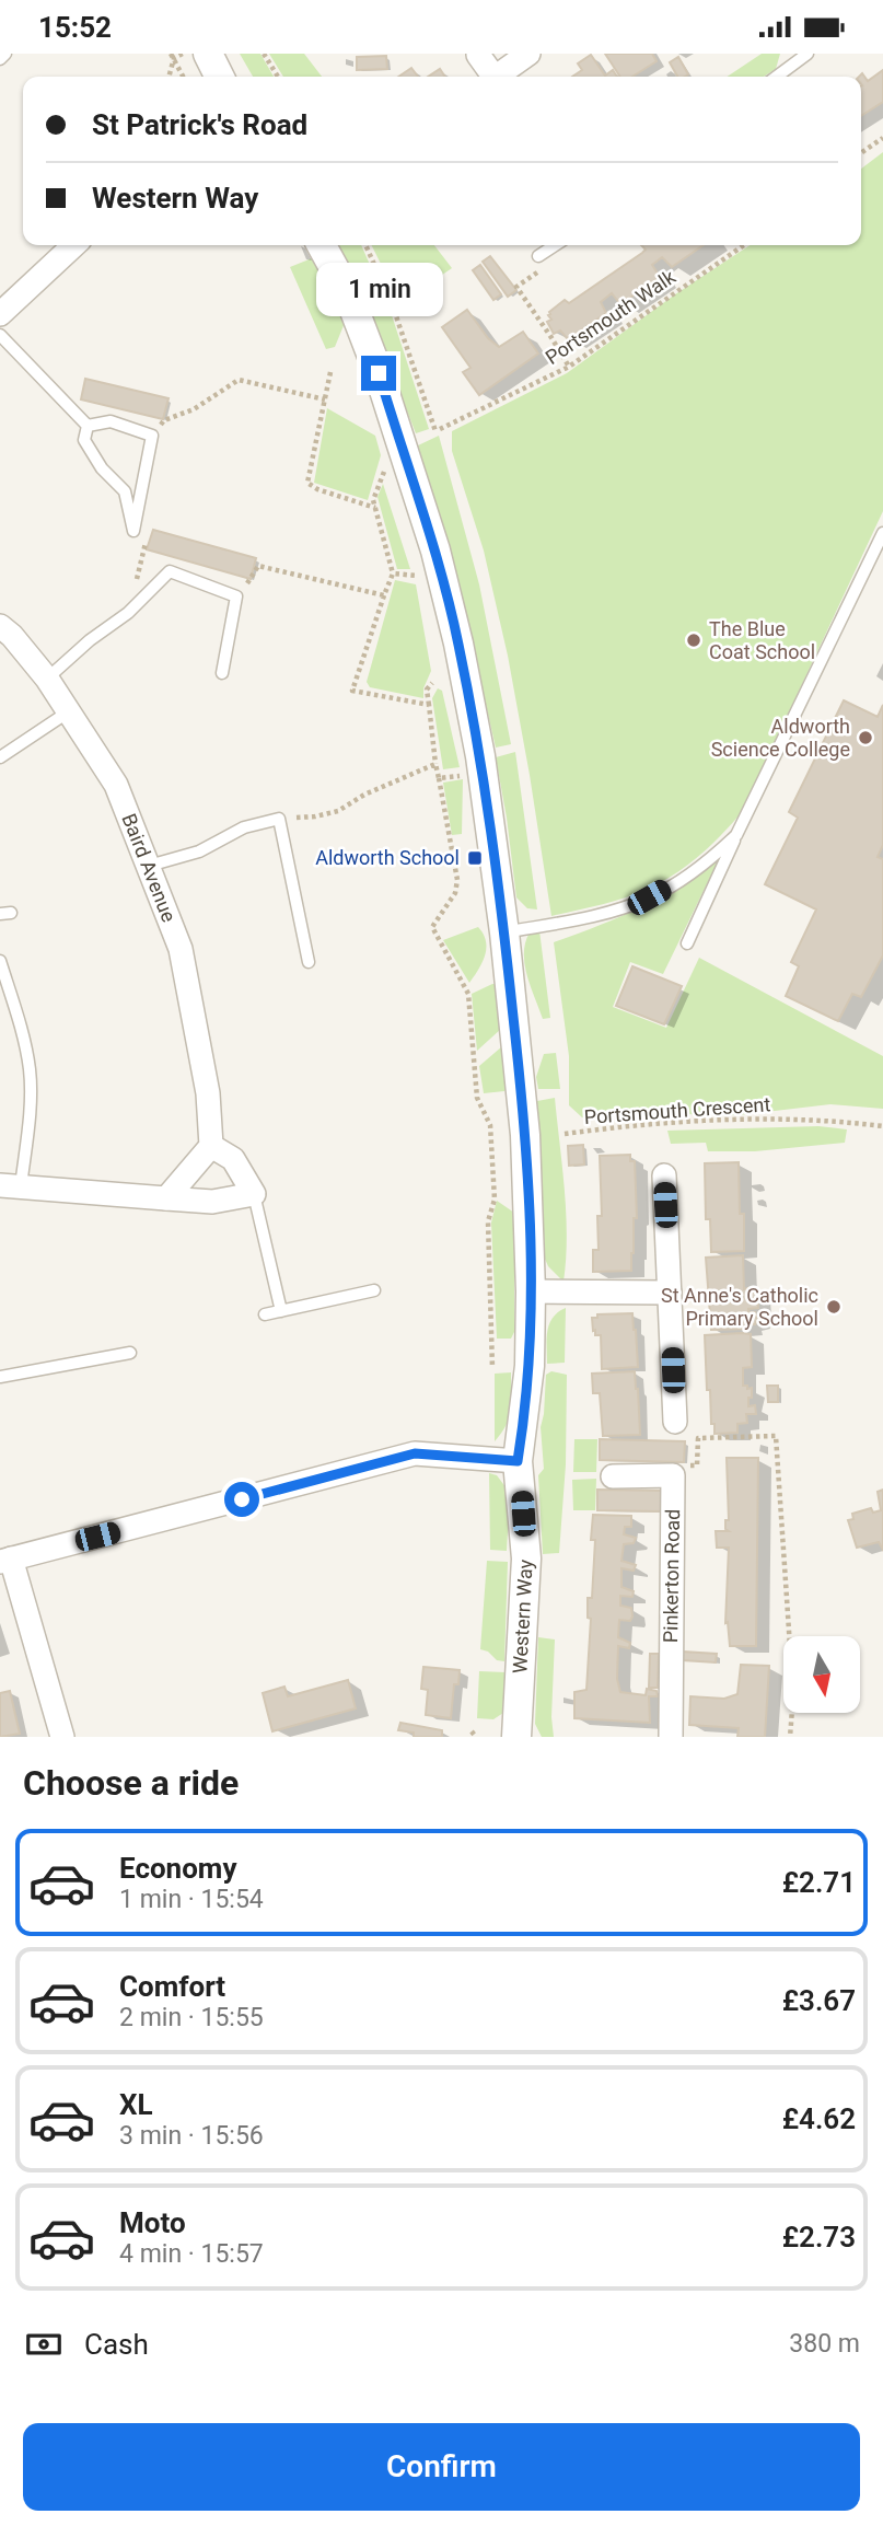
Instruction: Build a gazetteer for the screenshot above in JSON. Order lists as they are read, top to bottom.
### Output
{
  "streets": {
    "street": ["Baird Avenue", "Pinkerton Road", "Western Way"],
    "path": ["Portsmouth Walk", "Portsmouth Crescent"]
  },
  "places": {
    "other": ["The Blue Coat School", "Aldworth Science College", "St Anne's Catholic Primary School"],
    "transit": ["Aldworth School"]
  },
  "north": "bottom",
  "page": {
    "status": "15:52",
    "banner": ["St Patrick's Road", "Western Way"],
    "bubble": "1 min",
    "heading": "Choose a ride",
    "list": [
      {
        "name": "Economy",
        "note": "1 min · 15:54",
        "value": "£2.71"
      },
      {
        "name": "Comfort",
        "note": "2 min · 15:55",
        "value": "£3.67"
      },
      {
        "name": "XL",
        "note": "3 min · 15:56",
        "value": "£4.62"
      },
      {
        "name": "Moto",
        "note": "4 min · 15:57",
        "value": "£2.73"
      }
    ],
    "pay": ["Cash", "380 m"],
    "buttons": "Confirm"
  }
}
